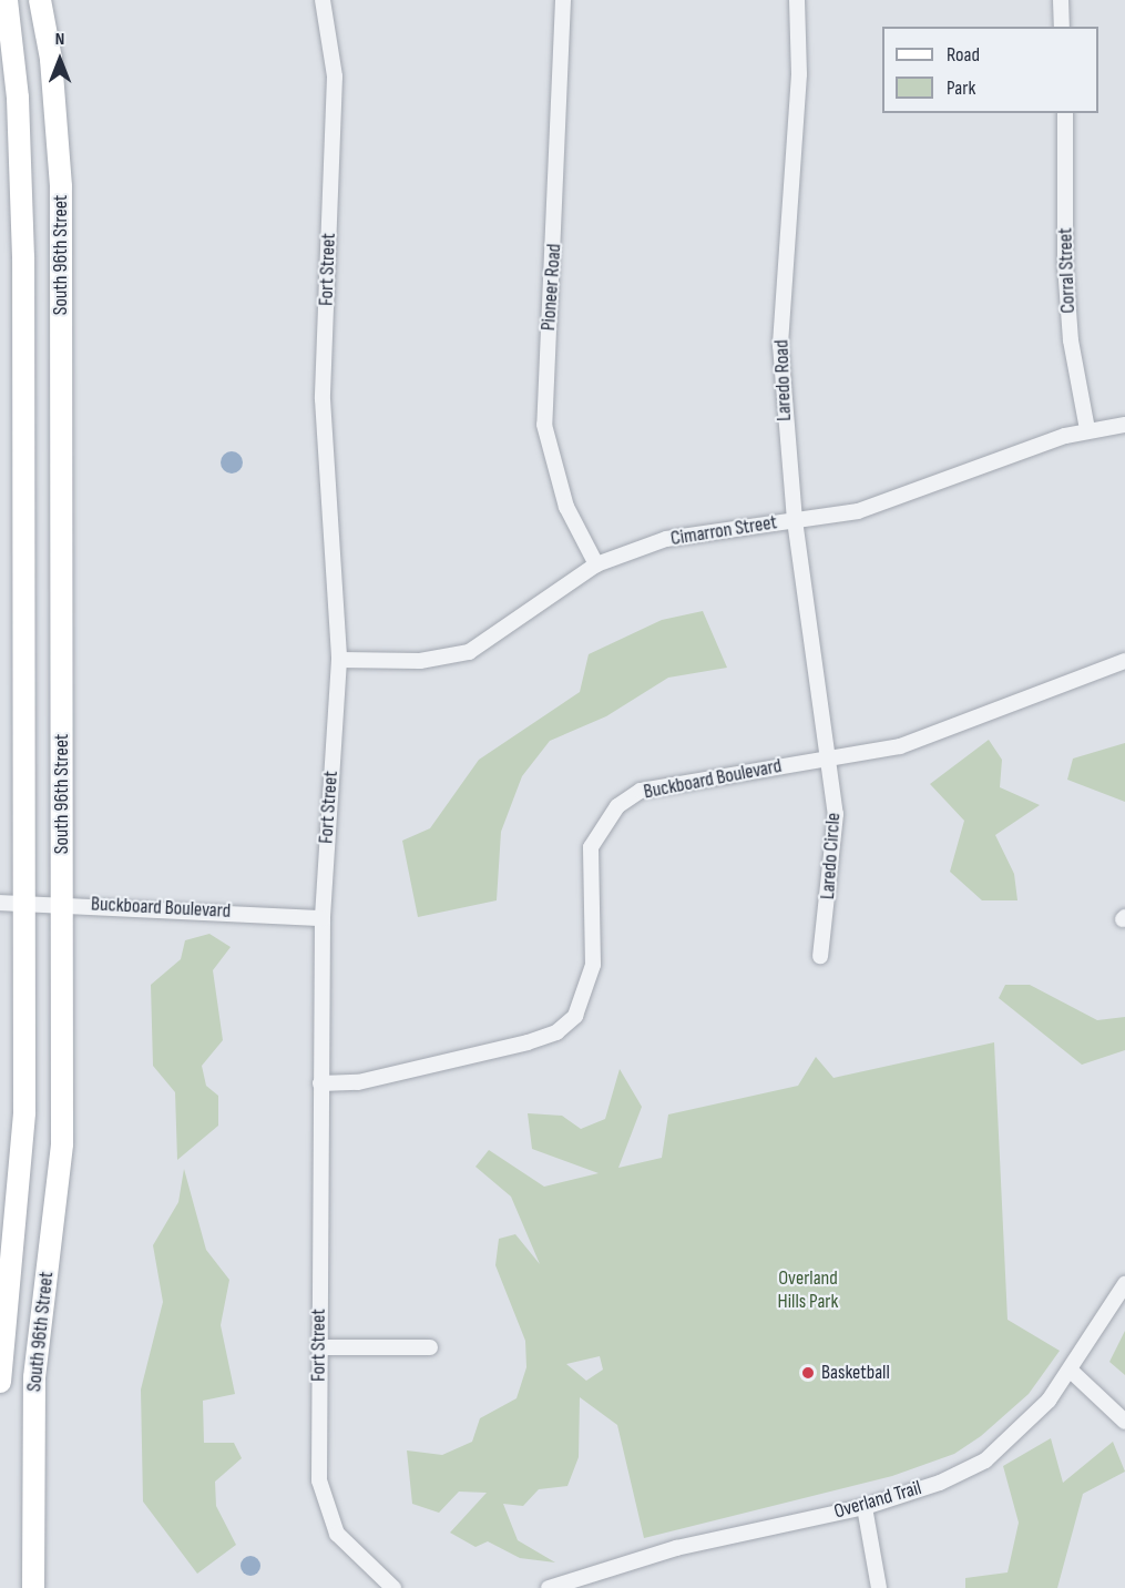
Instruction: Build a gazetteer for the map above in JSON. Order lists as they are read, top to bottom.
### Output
{
  "streets": {
    "main road": ["South 96th Street"],
    "street": [
      "Fort Street",
      "Corral Street",
      "Pioneer Road",
      "Laredo Road",
      "Cimarron Street",
      "Buckboard Boulevard",
      "Laredo Circle",
      "Overland Trail"
    ]
  },
  "crossings": [
    ["South 96th Street", "Buckboard Boulevard"],
    ["Fort Street", "Cimarron Street"],
    ["Fort Street", "Buckboard Boulevard"],
    ["Corral Street", "Cimarron Street"],
    ["Pioneer Road", "Cimarron Street"],
    ["Laredo Road", "Cimarron Street"],
    ["Laredo Road", "Buckboard Boulevard"],
    ["Laredo Road", "Laredo Circle"],
    ["Buckboard Boulevard", "Laredo Circle"]
  ],
  "parks": ["Overland Hills Park"],
  "places": ["Basketball"],
  "legend": ["Road", "Park"],
  "north": "top"
}
